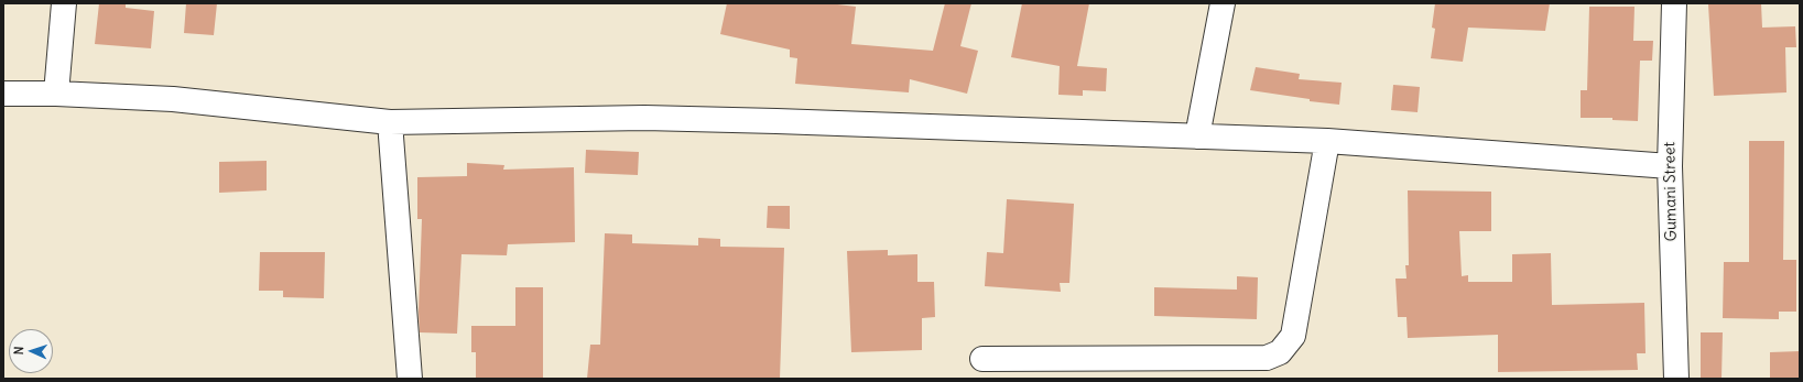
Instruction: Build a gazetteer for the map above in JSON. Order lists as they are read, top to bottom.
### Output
{
  "streets": {
    "street": ["Gumani Street"]
  },
  "north": "left"
}
